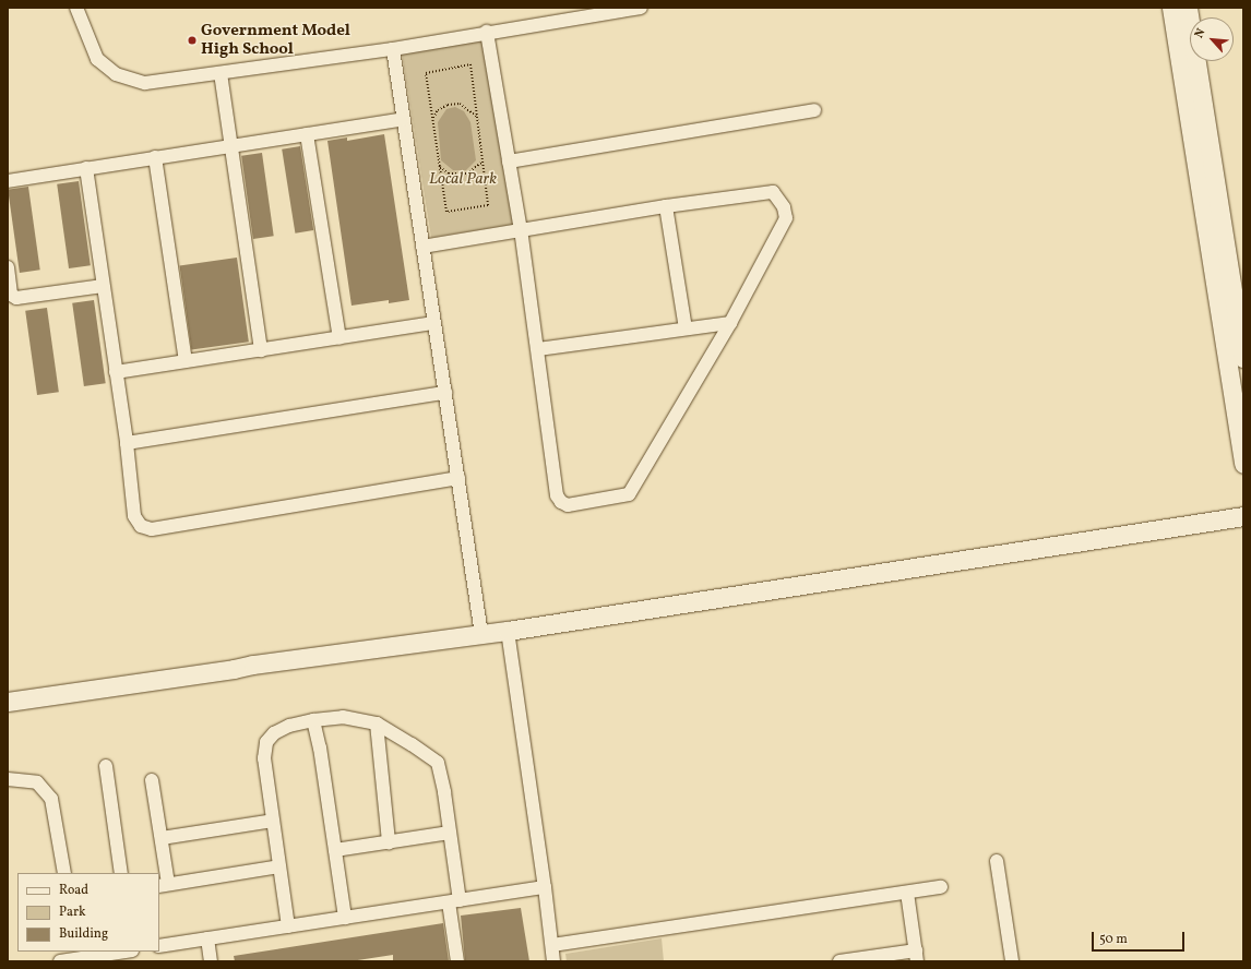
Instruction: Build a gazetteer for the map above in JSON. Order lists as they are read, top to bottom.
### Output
{
  "parks": ["Local Park"],
  "places": ["Government Model High School"],
  "legend": ["Road", "Park", "Building"],
  "scale_bar": "50 m",
  "north": "top left"
}
